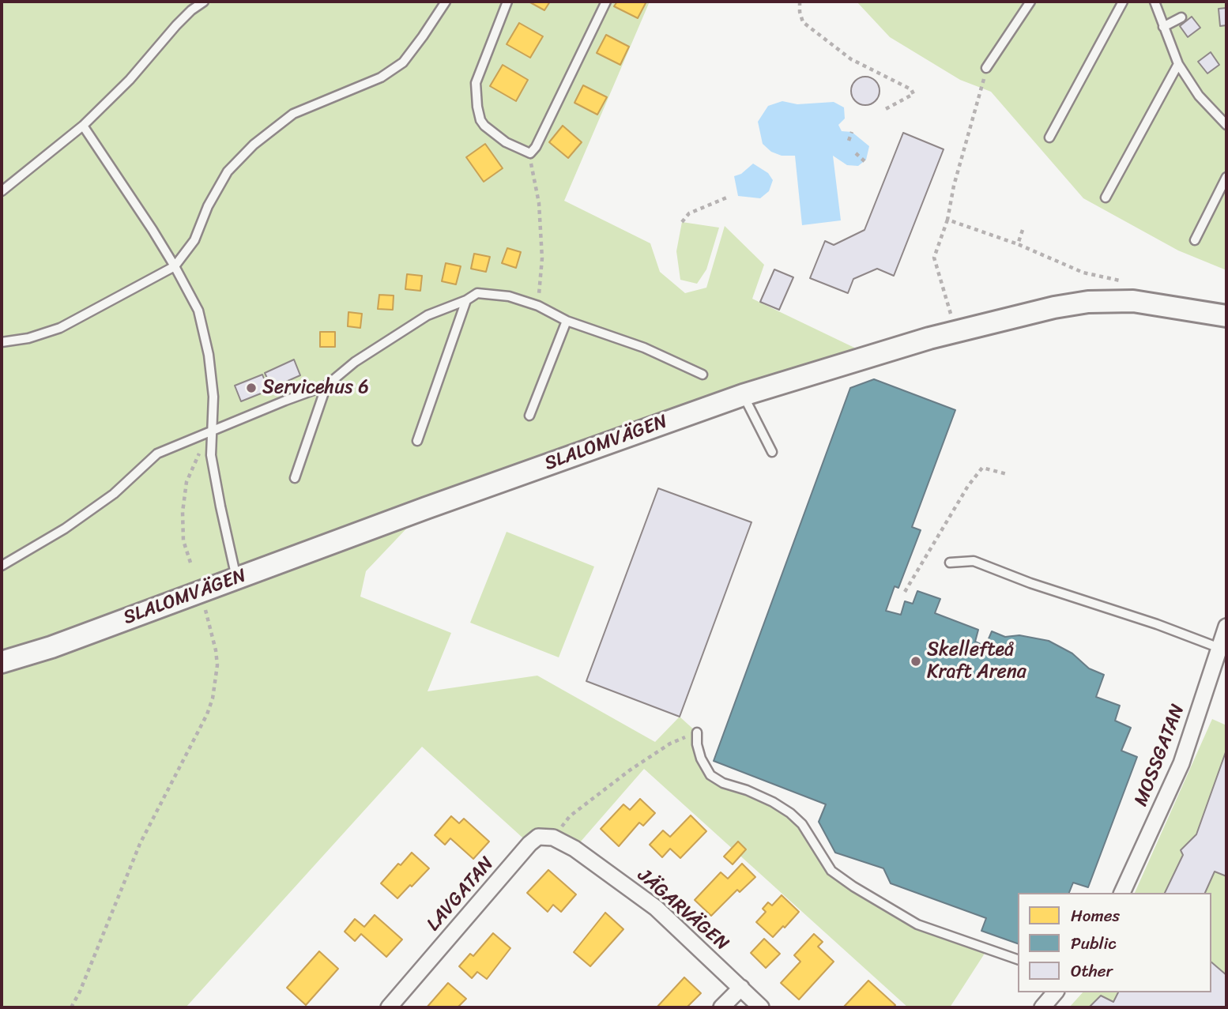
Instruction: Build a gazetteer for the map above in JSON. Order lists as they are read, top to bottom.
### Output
{
  "streets": {
    "street": [
      "SLALOMVÄGEN",
      "MOSSGATAN",
      "LAVGATAN",
      "JÄGARVÄGEN"
    ]
  },
  "crossings": [
    ["LAVGATAN", "JÄGARVÄGEN"]
  ],
  "places": ["Servicehus 6", "Skellefteå Kraft Arena"],
  "legend": ["Homes", "Public", "Other"]
}
